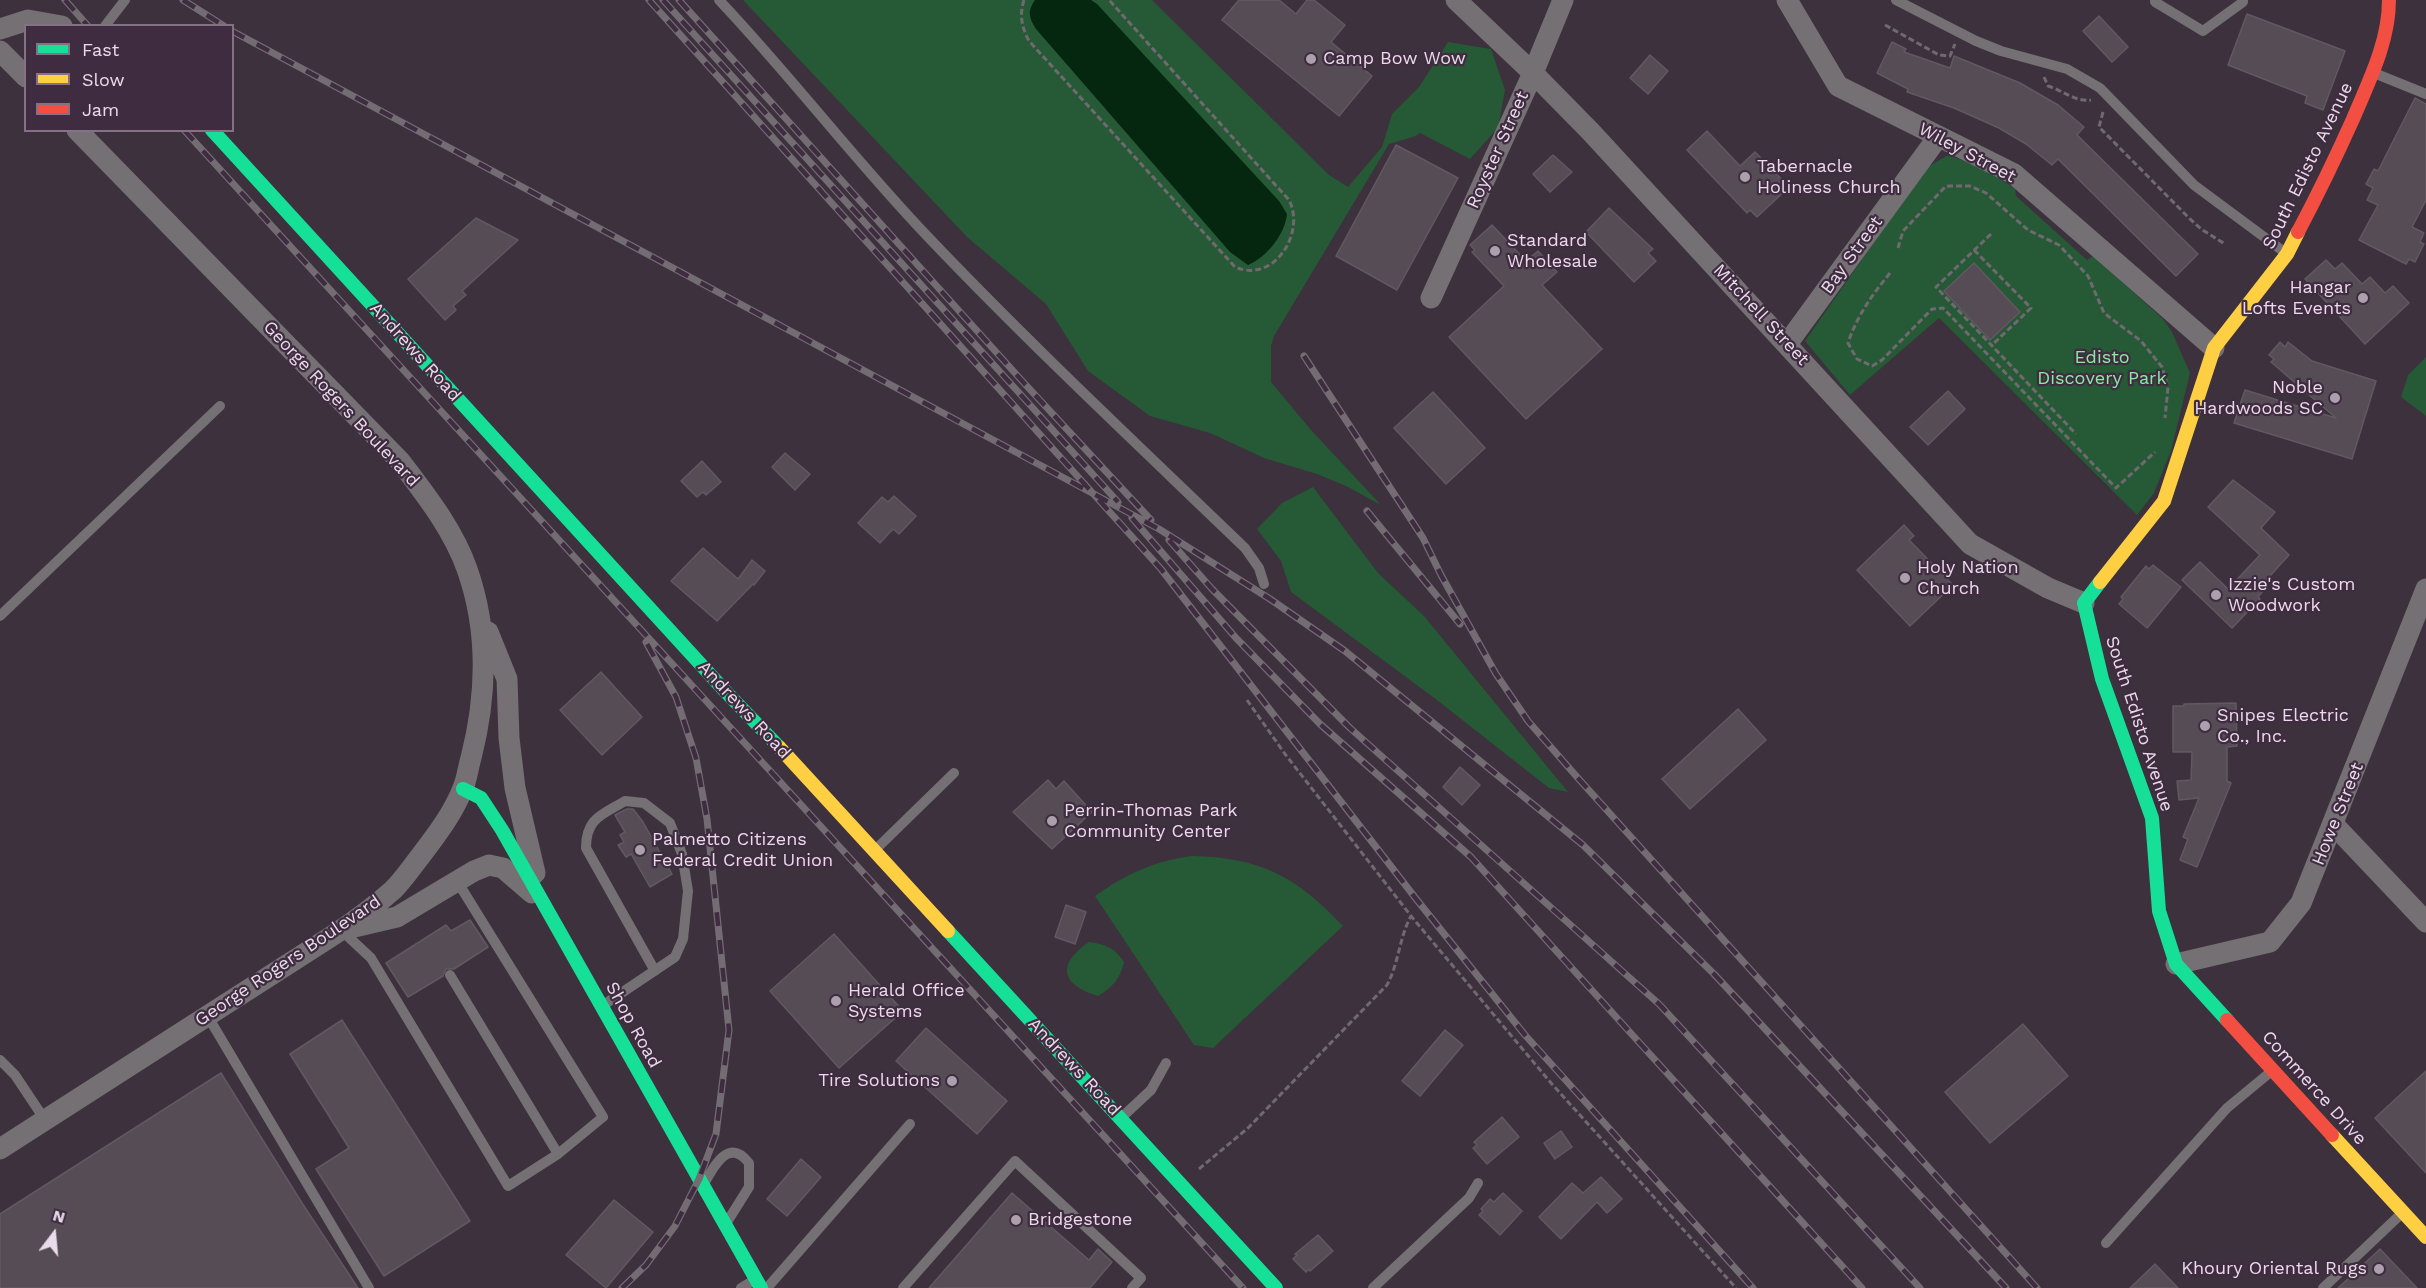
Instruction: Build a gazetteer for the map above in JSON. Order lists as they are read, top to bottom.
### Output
{
  "streets": {
    "street": [
      "Royster Street",
      "Wiley Street",
      "South Edisto Avenue",
      "Bay Street",
      "Mitchell Street",
      "Andrews Road",
      "George Rogers Boulevard",
      "Howe Street",
      "Shop Road",
      "Commerce Drive"
    ]
  },
  "crossings": [
    ["Royster Street", "Mitchell Street"],
    ["Wiley Street", "South Edisto Avenue"],
    ["Wiley Street", "Bay Street"],
    ["South Edisto Avenue", "Mitchell Street"],
    ["South Edisto Avenue", "Howe Street"],
    ["South Edisto Avenue", "Commerce Drive"],
    ["Bay Street", "Mitchell Street"],
    ["George Rogers Boulevard", "Shop Road"],
    ["Howe Street", "Commerce Drive"]
  ],
  "parks": ["Edisto Discovery Park"],
  "places": [
    "Camp Bow Wow",
    "Tabernacle Holiness Church",
    "Standard Wholesale",
    "Hangar Lofts Events",
    "Noble Hardwoods SC",
    "Holy Nation Church",
    "Izzie's Custom Woodwork",
    "Snipes Electric Co., Inc.",
    "Perrin-Thomas Park Community Center",
    "Palmetto Citizens Federal Credit Union",
    "Herald Office Systems",
    "Tire Solutions",
    "Bridgestone",
    "Khoury Oriental Rugs"
  ],
  "legend": ["Fast", "Slow", "Jam"],
  "north": "top"
}
